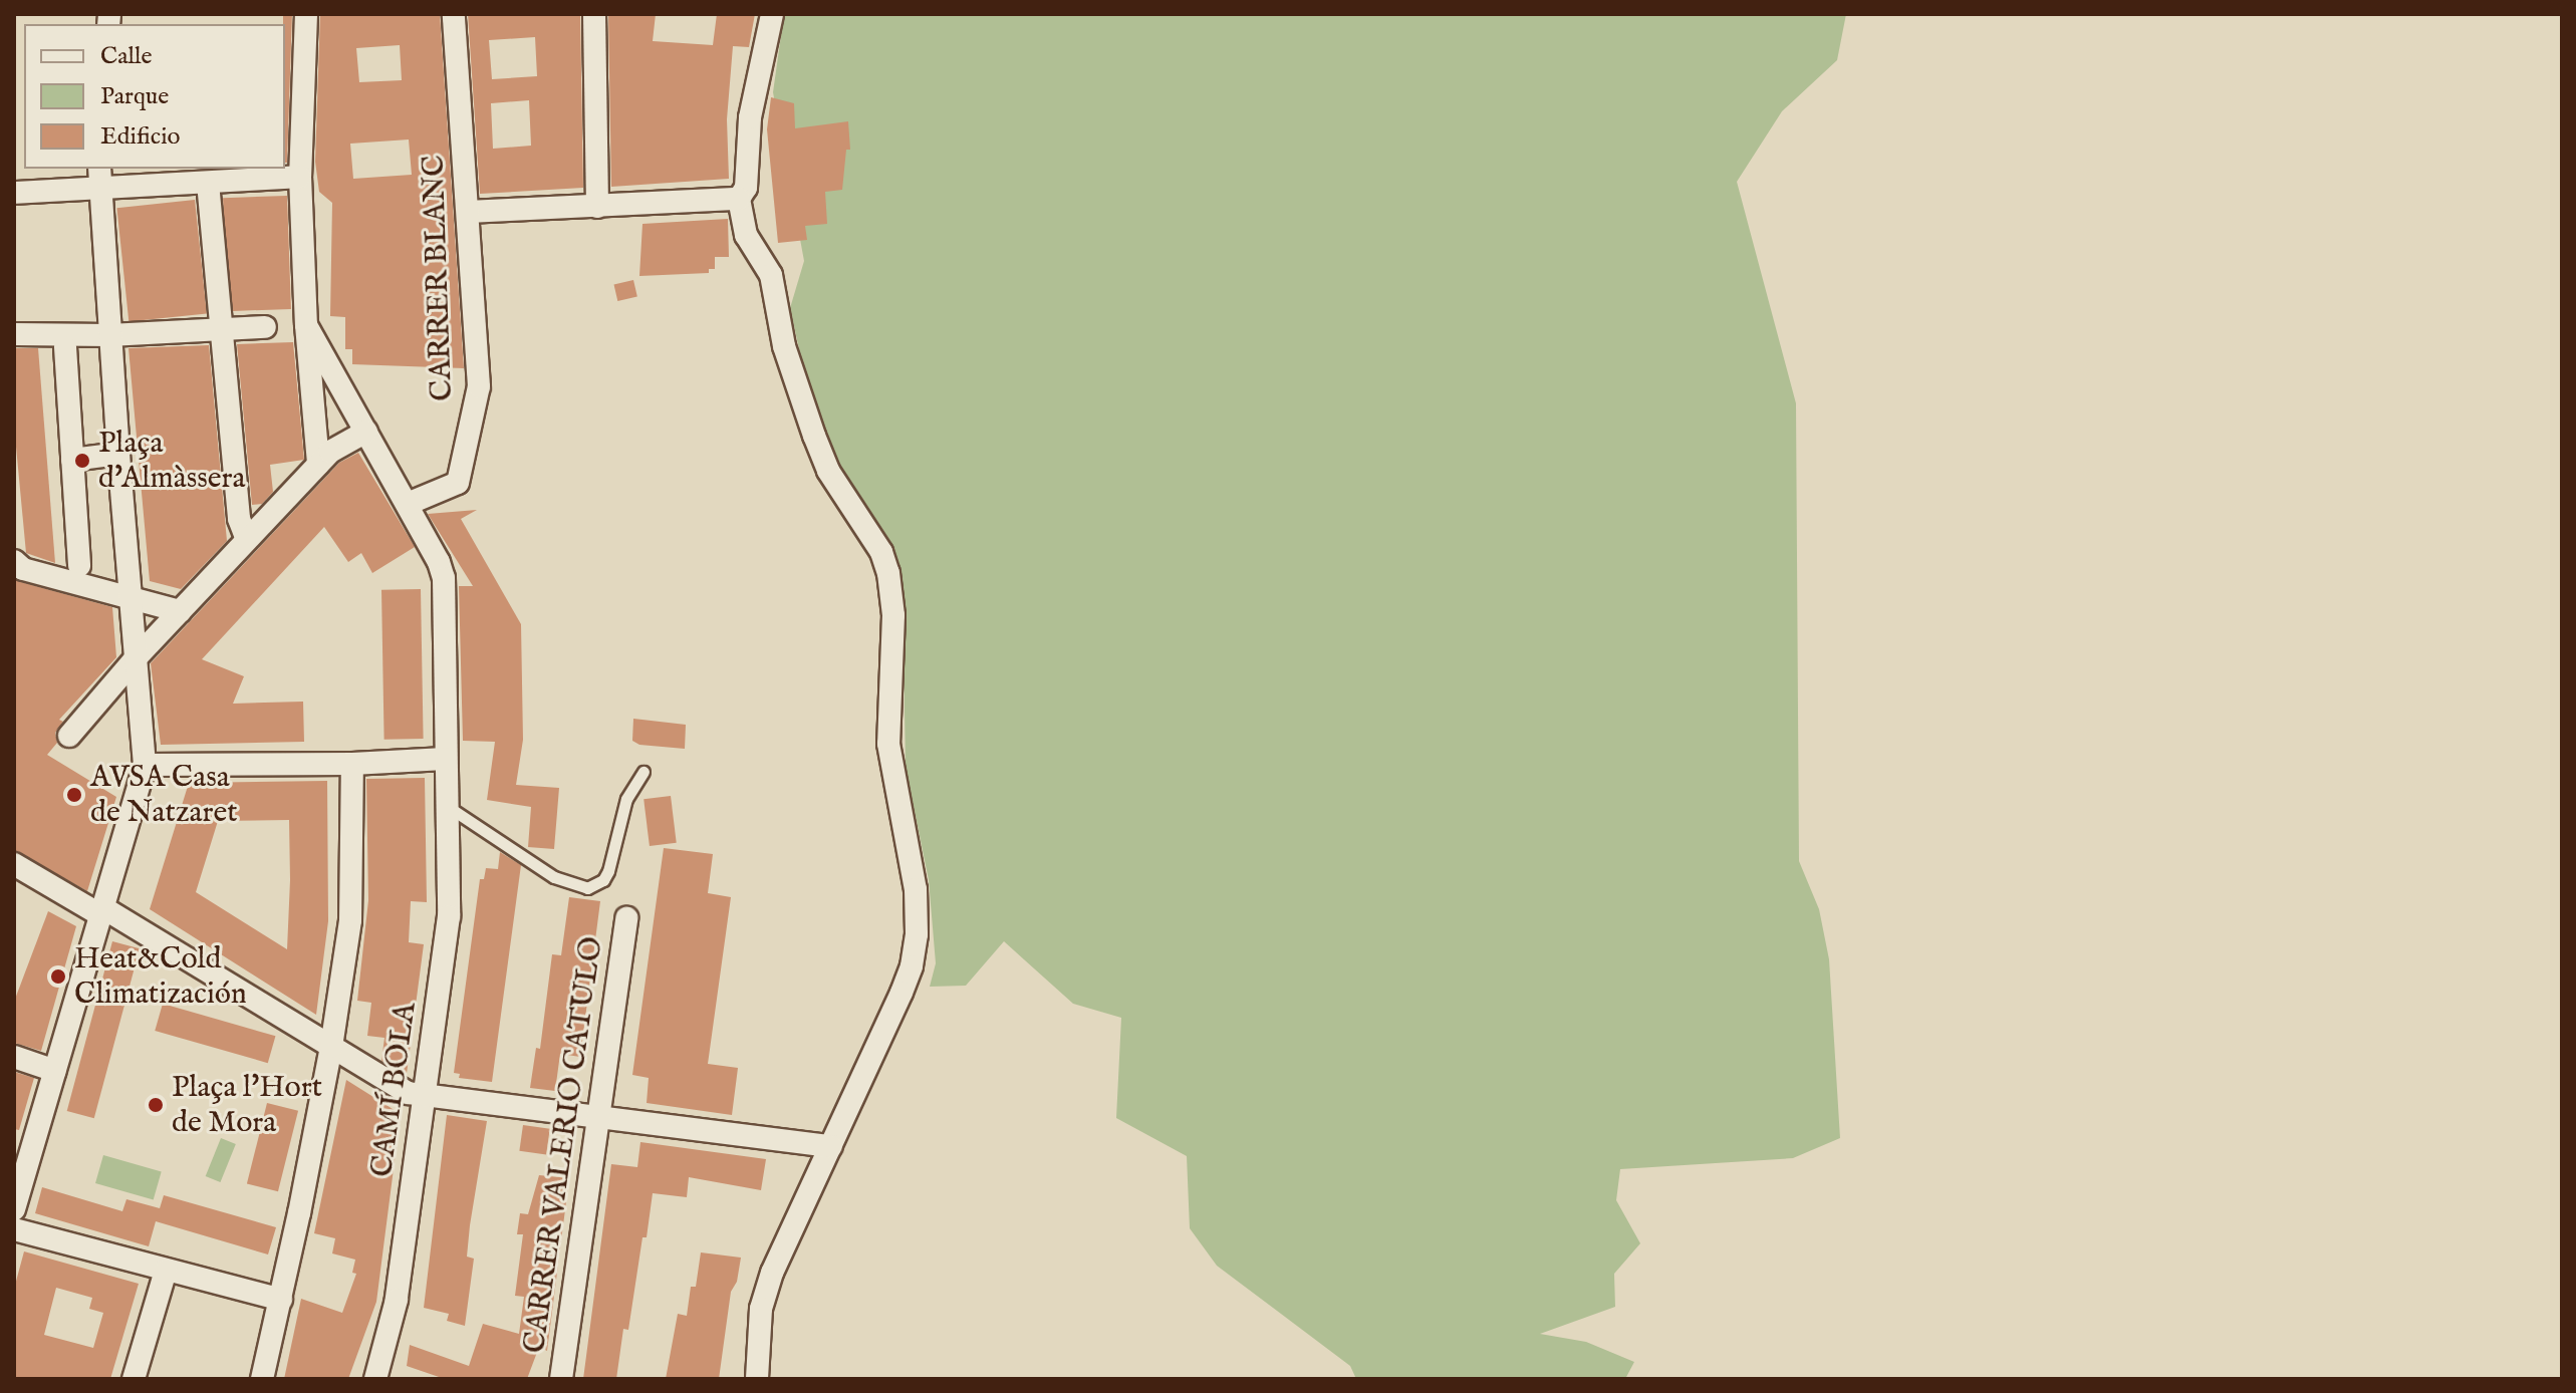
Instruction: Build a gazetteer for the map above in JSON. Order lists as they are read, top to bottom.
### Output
{
  "streets": {
    "street": ["CARRER BLANC", "CAMÍ BOLA", "CARRER VALERIO CATULO"]
  },
  "crossings": [
    ["CARRER BLANC", "CAMÍ BOLA"]
  ],
  "places": [
    "Plaça d'Almàssera",
    "AVSA Casa de Natzaret",
    "Heat&Cold Climatización",
    "Plaça l'Hort de Mora"
  ],
  "legend": ["Calle", "Parque", "Edificio"]
}
